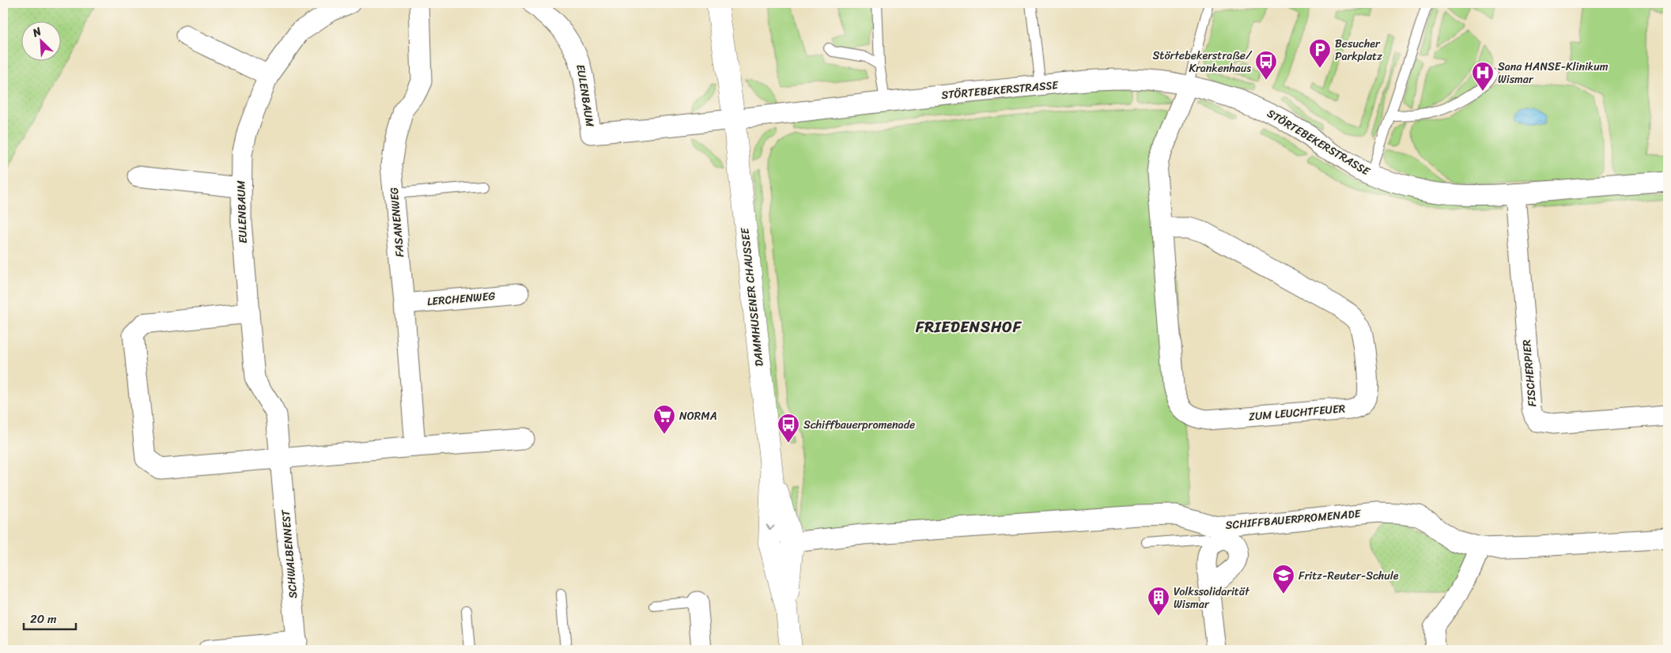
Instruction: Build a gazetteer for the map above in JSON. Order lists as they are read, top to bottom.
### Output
{
  "streets": {
    "street": [
      "STÖRTEBEKERSTRASSE",
      "EULENBAUM",
      "FASANENWEG",
      "DAMMHUSENER CHAUSSEE",
      "LERCHENWEG",
      "FISCHERPIER",
      "ZUM LEUCHTFEUER",
      "SCHIFFBAUERPROMENADE",
      "SCHWALBENNEST"
    ]
  },
  "crossings": [
    ["STÖRTEBEKERSTRASSE", "EULENBAUM"],
    ["STÖRTEBEKERSTRASSE", "DAMMHUSENER CHAUSSEE"],
    ["STÖRTEBEKERSTRASSE", "FISCHERPIER"],
    ["STÖRTEBEKERSTRASSE", "ZUM LEUCHTFEUER"],
    ["EULENBAUM", "DAMMHUSENER CHAUSSEE"],
    ["EULENBAUM", "SCHWALBENNEST"],
    ["FASANENWEG", "LERCHENWEG"],
    ["DAMMHUSENER CHAUSSEE", "SCHIFFBAUERPROMENADE"]
  ],
  "districts": ["FRIEDENSHOF"],
  "places": {
    "parking": ["Besucher Parkplatz"],
    "bus stop": ["Störtebekerstraße/ Krankenhaus", "Schiffbauerpromenade"],
    "hospital": ["Sana HANSE-Klinikum Wismar"],
    "supermarket": ["NORMA"],
    "school or university": ["Fritz-Reuter-Schule"],
    "building": ["Volkssolidarität Wismar"]
  },
  "scale_bar": "20 m",
  "north": "top left"
}
